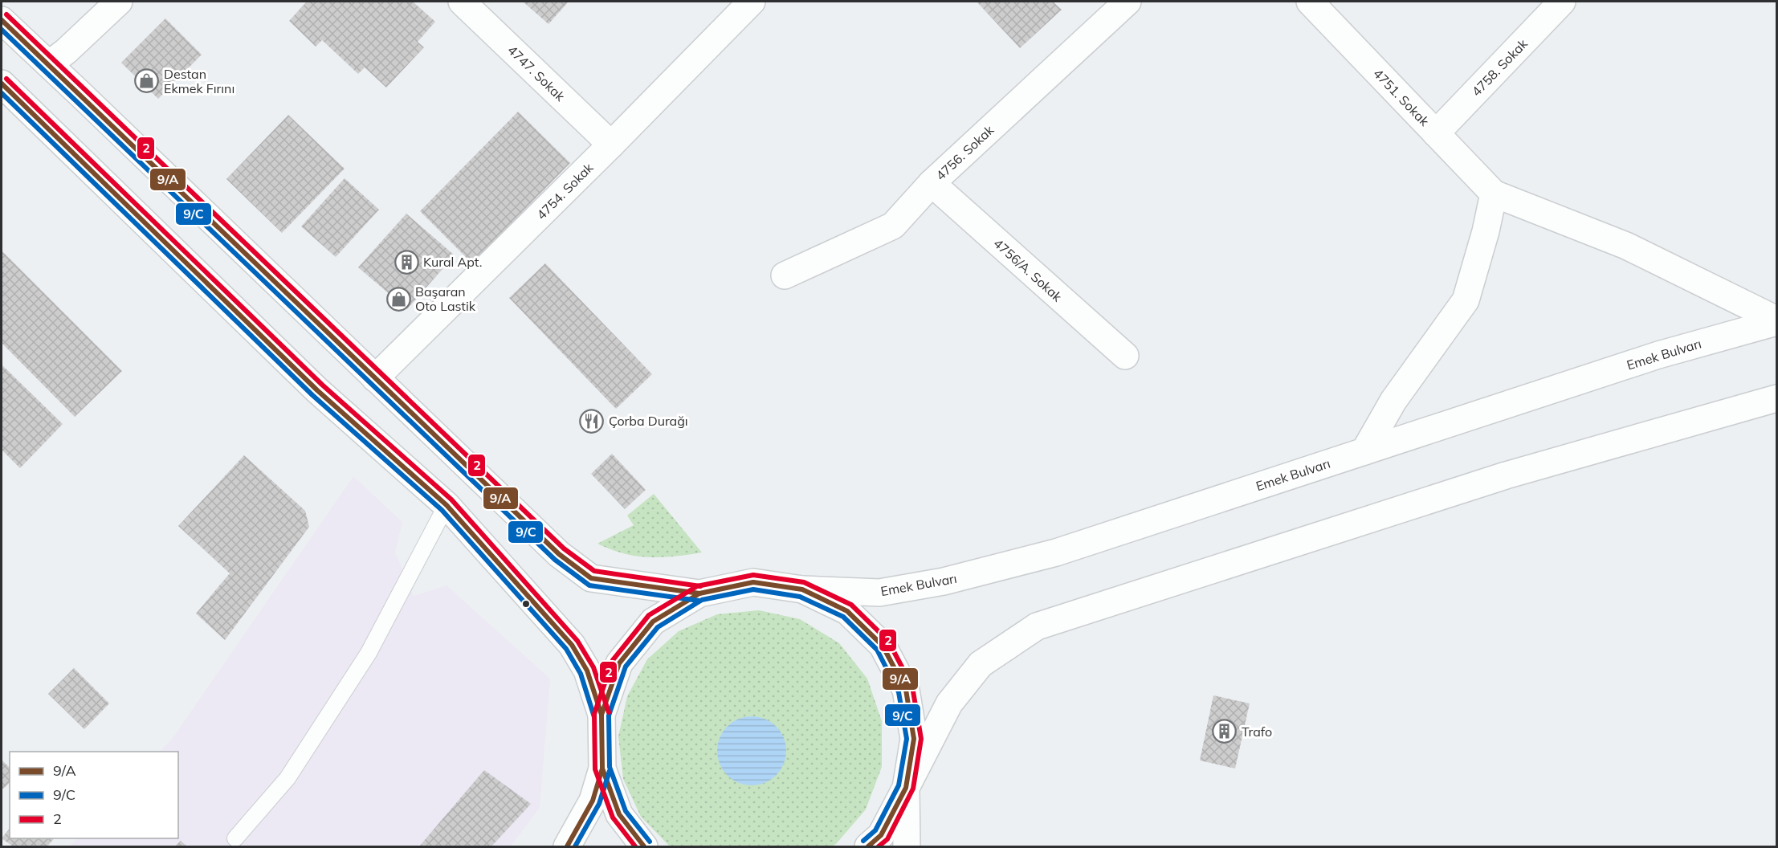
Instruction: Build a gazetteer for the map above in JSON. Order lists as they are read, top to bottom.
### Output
{
  "streets": {
    "main road": [
      "4758. Sokak",
      "4747. Sokak",
      "4751. Sokak",
      "4756. Sokak",
      "4754. Sokak",
      "4756/A. Sokak",
      "Emek Bulvarı"
    ]
  },
  "crossings": [
    ["4758. Sokak", "4751. Sokak"],
    ["4747. Sokak", "4754. Sokak"],
    ["4756. Sokak", "4756/A. Sokak"]
  ],
  "places": {
    "shop": ["Destan Ekmek Fırını", "Başaran Oto Lastik"],
    "building": ["Kural Apt.", "Trafo"],
    "restaurant": ["Çorba Durağı"]
  },
  "lines": ["transit line 2", "transit line 9/A", "transit line 9/C"],
  "legend": ["9/A", "9/C", "2"]
}
